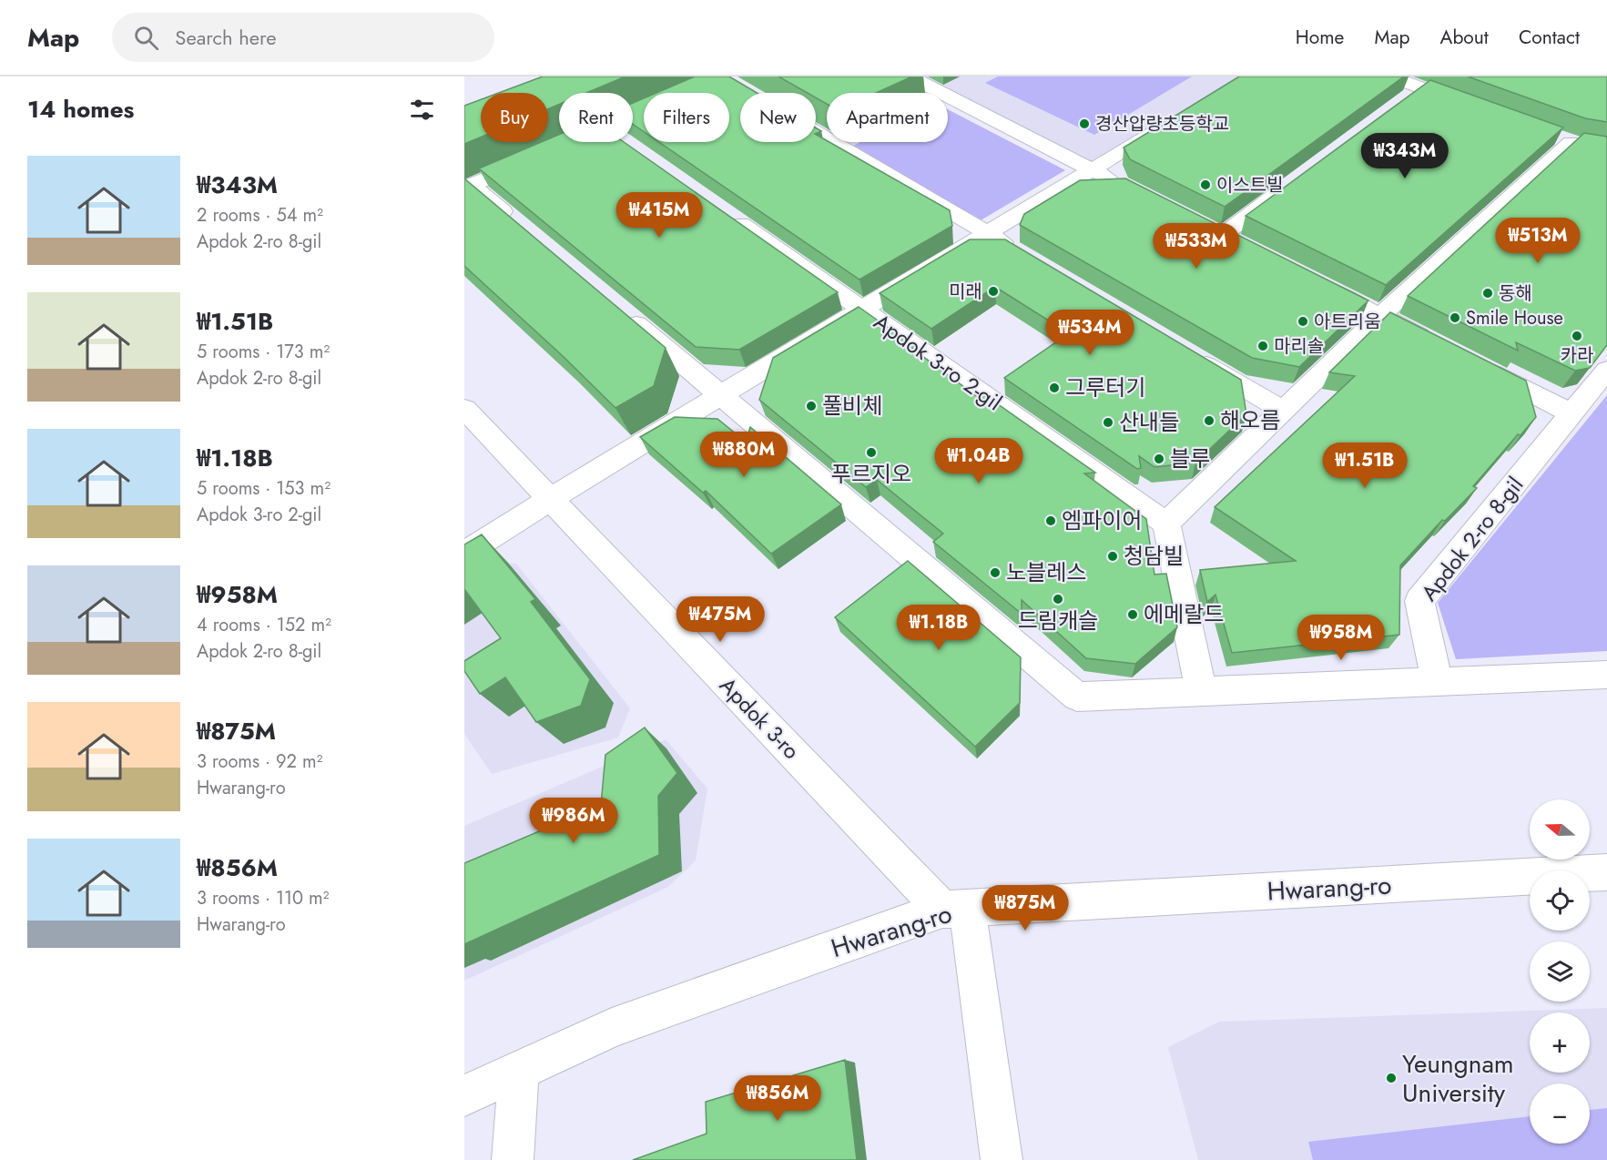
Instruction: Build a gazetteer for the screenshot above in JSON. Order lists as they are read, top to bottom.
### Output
{
  "streets": {
    "street": [
      "Apdok 3-ro 2-gil",
      "Apdok 2-ro 8-gil",
      "Apdok 3-ro",
      "Hwarang-ro"
    ]
  },
  "crossings": [
    ["Apdok 3-ro 2-gil", "Apdok 3-ro"],
    ["Apdok 3-ro", "Hwarang-ro"]
  ],
  "places": [
    "경산압량초등학교",
    "이스트빌",
    "미래",
    "동해",
    "Smile House",
    "아트리움",
    "카라",
    "마리솔",
    "그루터기",
    "풀비체",
    "해오름",
    "산내들",
    "푸르지오",
    "블루",
    "엠파이어",
    "청담빌",
    "노블레스",
    "드림캐슬",
    "에메랄드",
    "Yeungnam University"
  ],
  "north": "left",
  "page": {
    "header": "Map",
    "search": "Search here",
    "nav": [
      "Home",
      "Map",
      "About",
      "Contact"
    ],
    "heading": "14 homes",
    "chip": [
      "Buy",
      "Rent",
      "Filters",
      "New",
      "Apartment"
    ],
    "price": [
      "₩343M",
      "₩415M",
      "₩513M",
      "₩533M",
      "₩534M",
      "₩880M",
      "₩1.04B",
      "₩1.51B",
      "₩475M",
      "₩1.18B",
      "₩958M",
      "₩986M",
      "₩875M",
      "₩856M"
    ],
    "list": [
      {
        "name": "₩343M",
        "note": "2 rooms · 54 m² · Apdok 2-ro 8-gil"
      },
      {
        "name": "₩1.51B",
        "note": "5 rooms · 173 m² · Apdok 2-ro 8-gil"
      },
      {
        "name": "₩1.18B",
        "note": "5 rooms · 153 m² · Apdok 3-ro 2-gil"
      },
      {
        "name": "₩958M",
        "note": "4 rooms · 152 m² · Apdok 2-ro 8-gil"
      },
      {
        "name": "₩875M",
        "note": "3 rooms · 92 m² · Hwarang-ro"
      },
      {
        "name": "₩856M",
        "note": "3 rooms · 110 m² · Hwarang-ro"
      }
    ],
    "map_buttons": ["+", "−"]
  }
}
